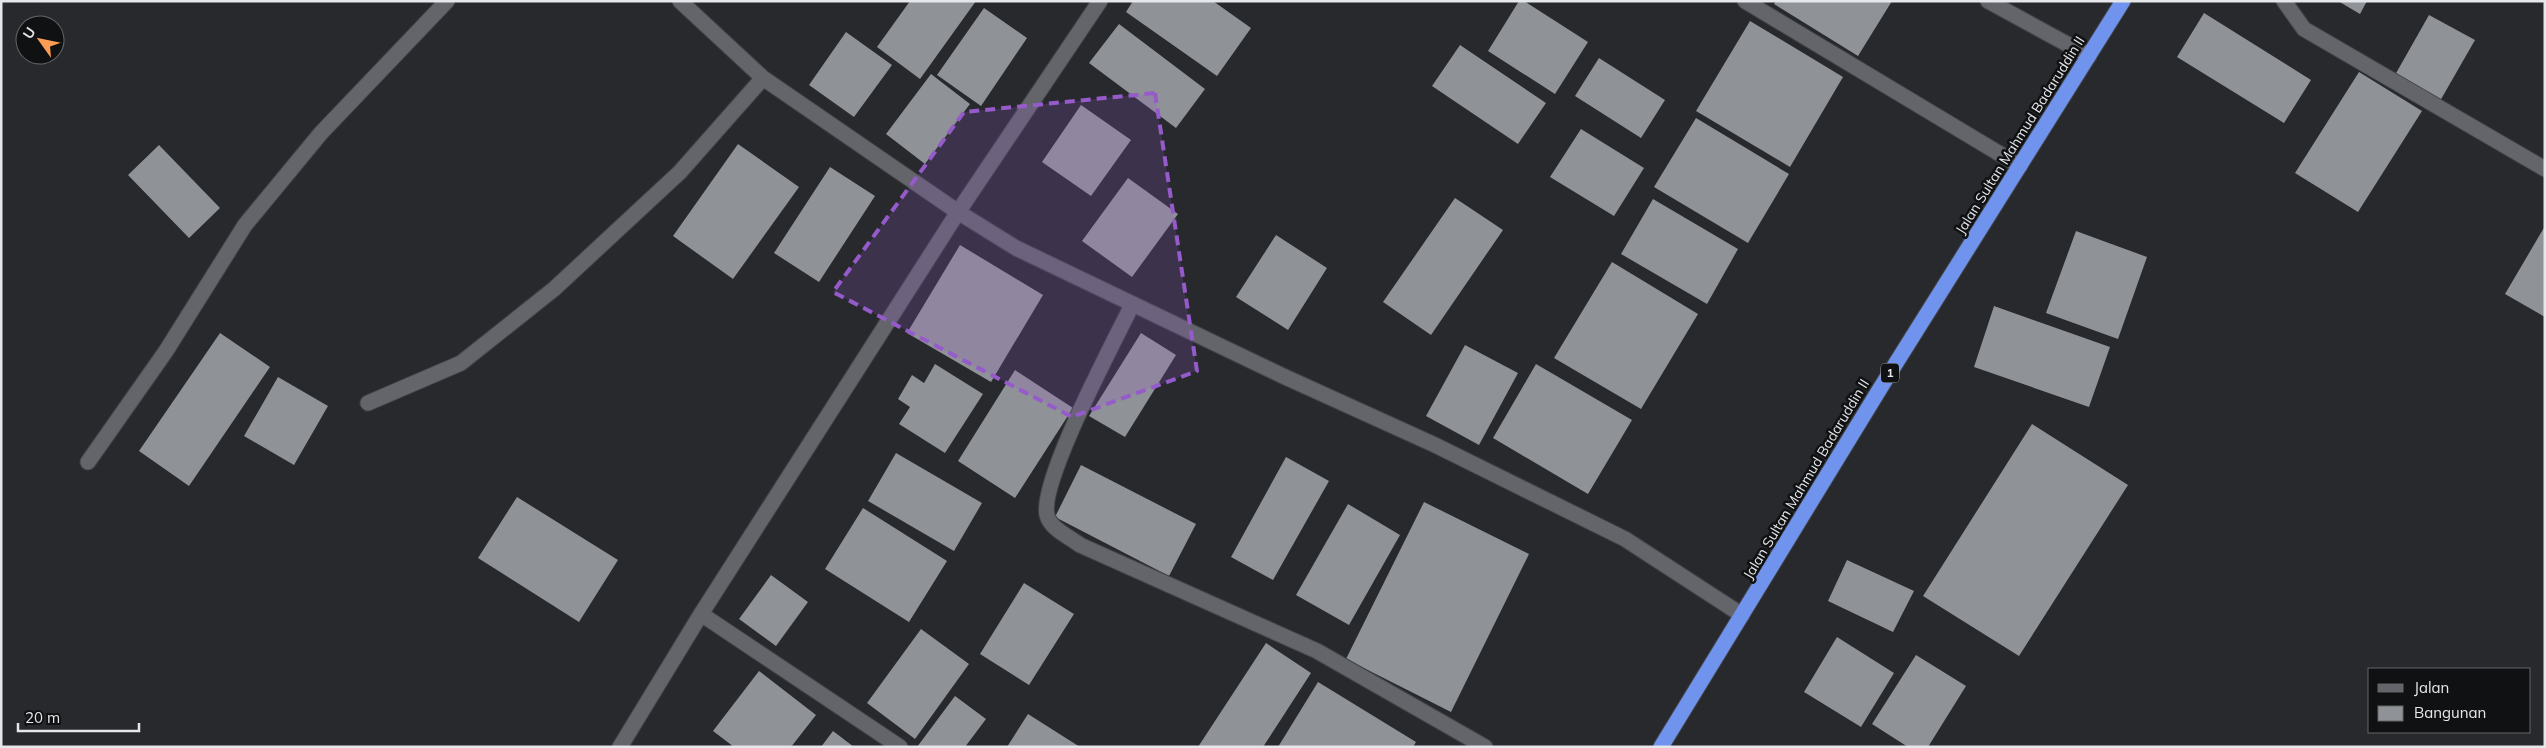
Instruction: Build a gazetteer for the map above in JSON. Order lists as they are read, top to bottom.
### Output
{
  "streets": {
    "highway": ["Jalan Sultan Mahmud Badaruddin II", "1"]
  },
  "legend": ["Jalan", "Bangunan"],
  "scale_bar": "20 m",
  "north": "top left"
}
